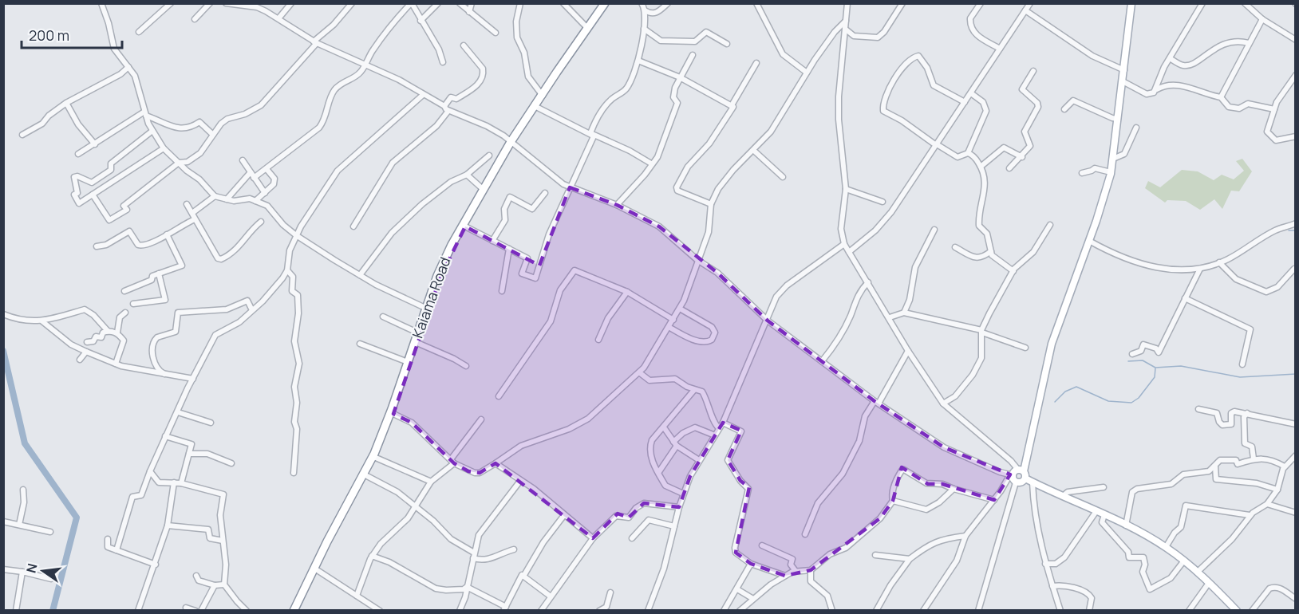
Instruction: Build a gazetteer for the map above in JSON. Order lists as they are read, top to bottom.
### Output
{
  "streets": {
    "highway": ["Kaiama Road"]
  },
  "scale_bar": "200 m",
  "north": "left"
}
